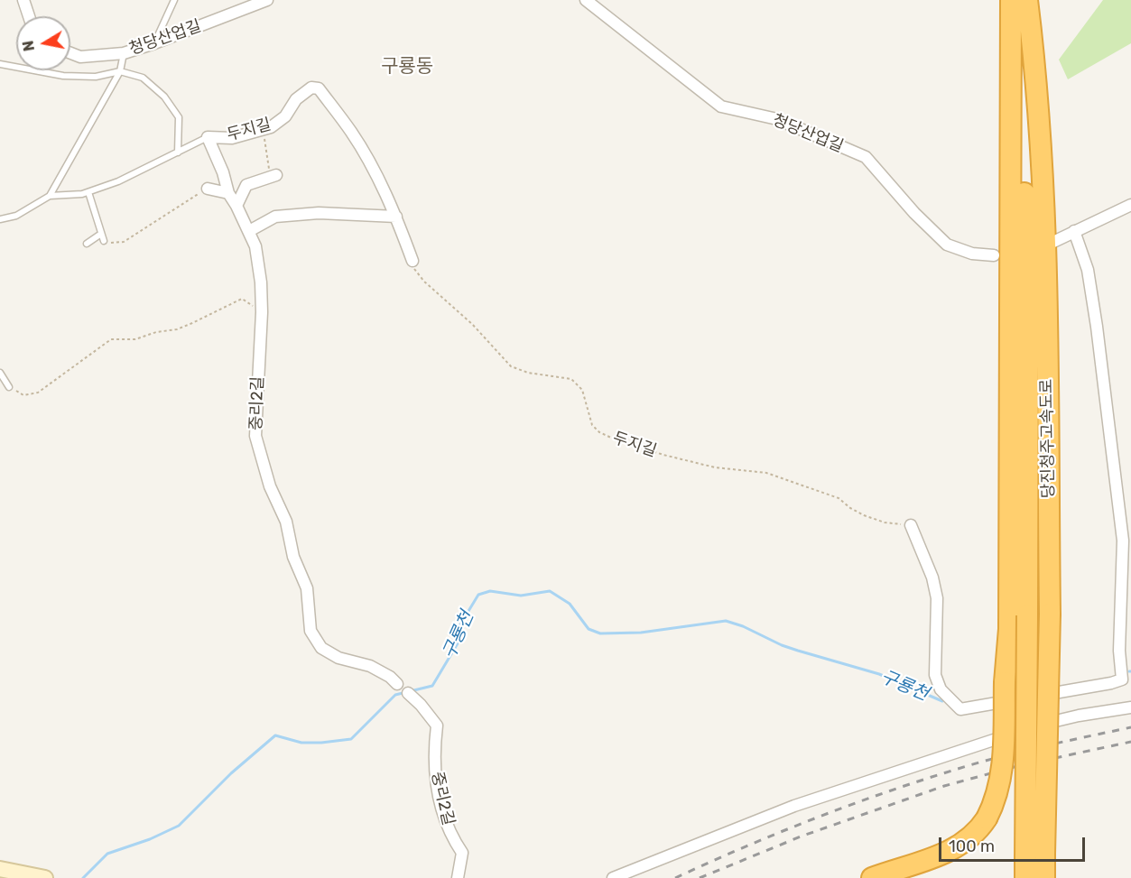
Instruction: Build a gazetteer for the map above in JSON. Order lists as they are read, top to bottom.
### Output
{
  "streets": {
    "highway": ["당진청주고속도로"],
    "street": ["청당산업길", "두지길", "중리2길"]
  },
  "crossings": [
    ["두지길", "중리2길"]
  ],
  "districts": ["구룡동"],
  "water": ["구룡천"],
  "scale_bar": "100 m",
  "north": "left"
}
